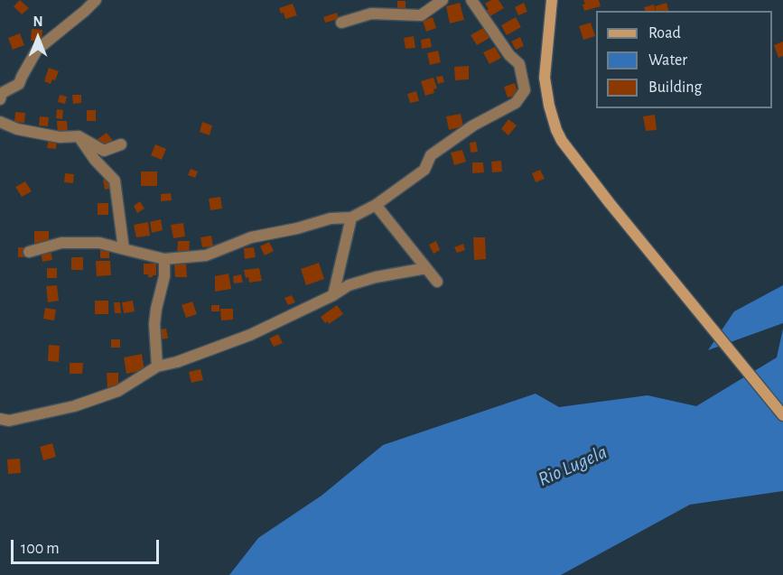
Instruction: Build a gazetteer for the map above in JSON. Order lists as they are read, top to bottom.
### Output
{
  "water": ["Rio Lugela"],
  "legend": ["Road", "Water", "Building"],
  "scale_bar": "100 m",
  "north": "top"
}
